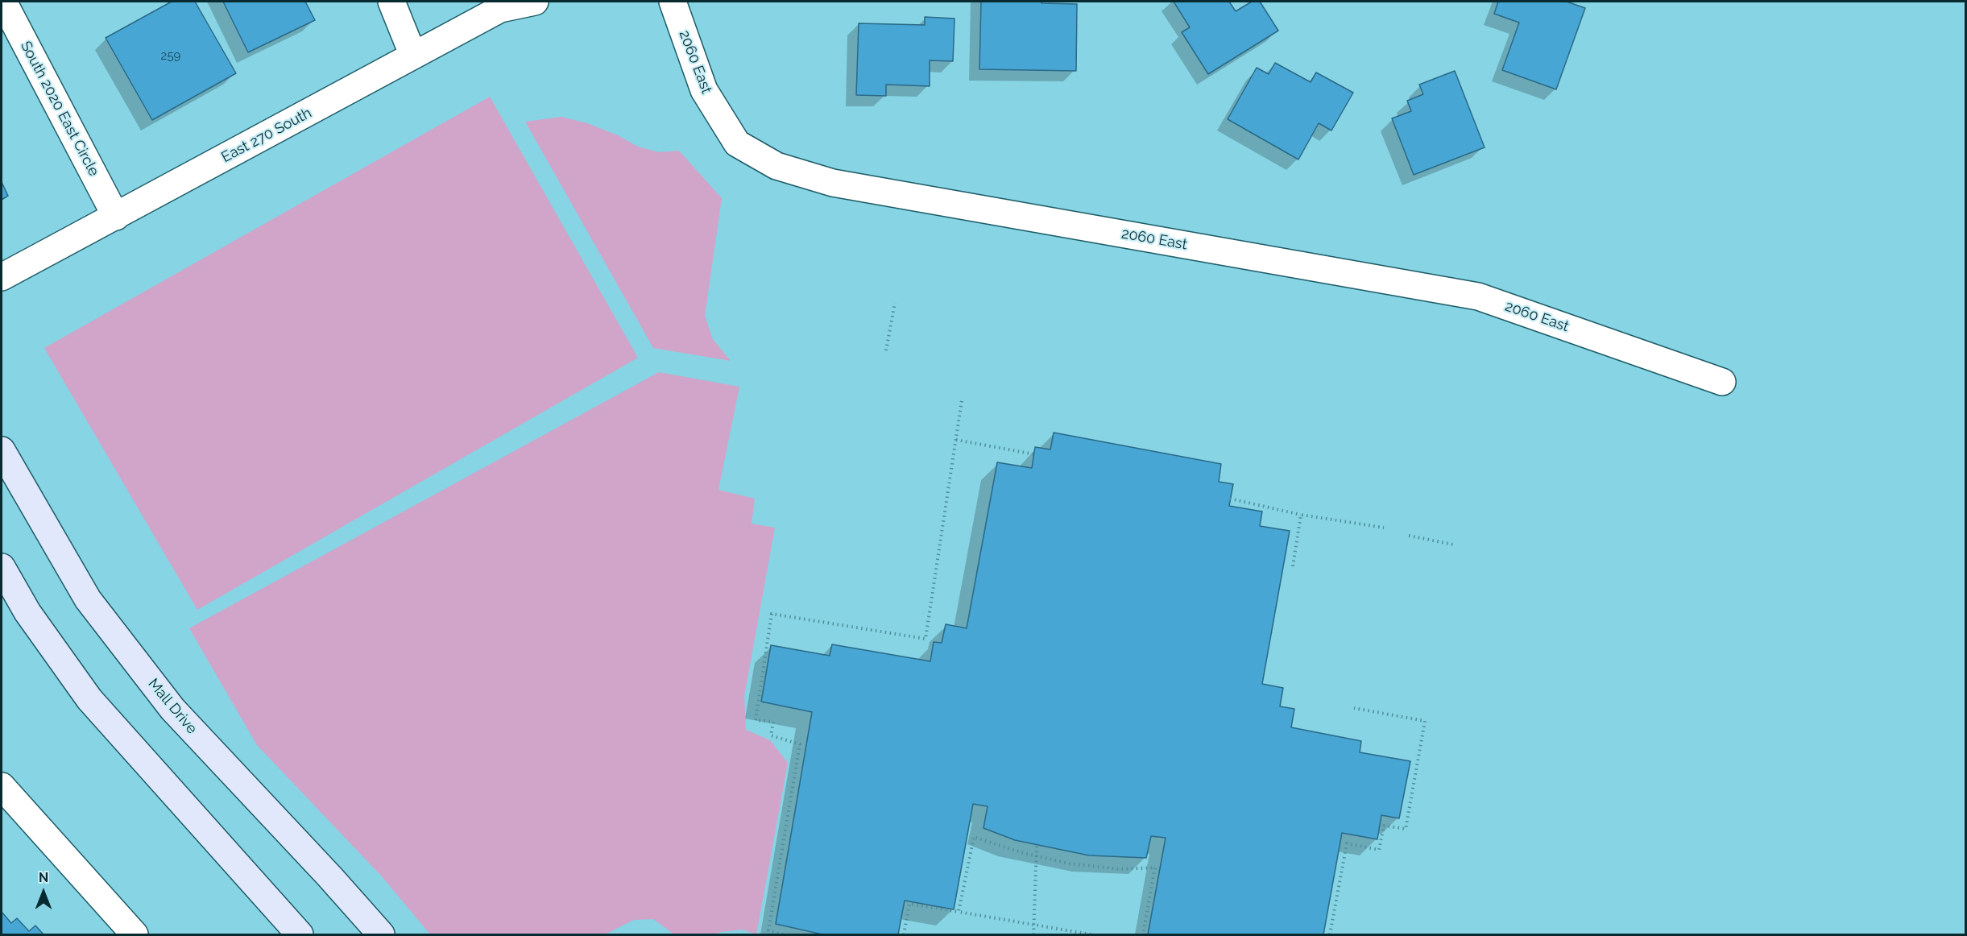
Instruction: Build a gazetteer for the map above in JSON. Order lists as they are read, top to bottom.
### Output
{
  "streets": {
    "main road": ["Mall Drive"],
    "street": ["2060 East", "South 2020 East Circle", "East 270 South"]
  },
  "crossings": [
    ["South 2020 East Circle", "East 270 South"]
  ],
  "house_numbers": ["259"],
  "north": "top"
}
